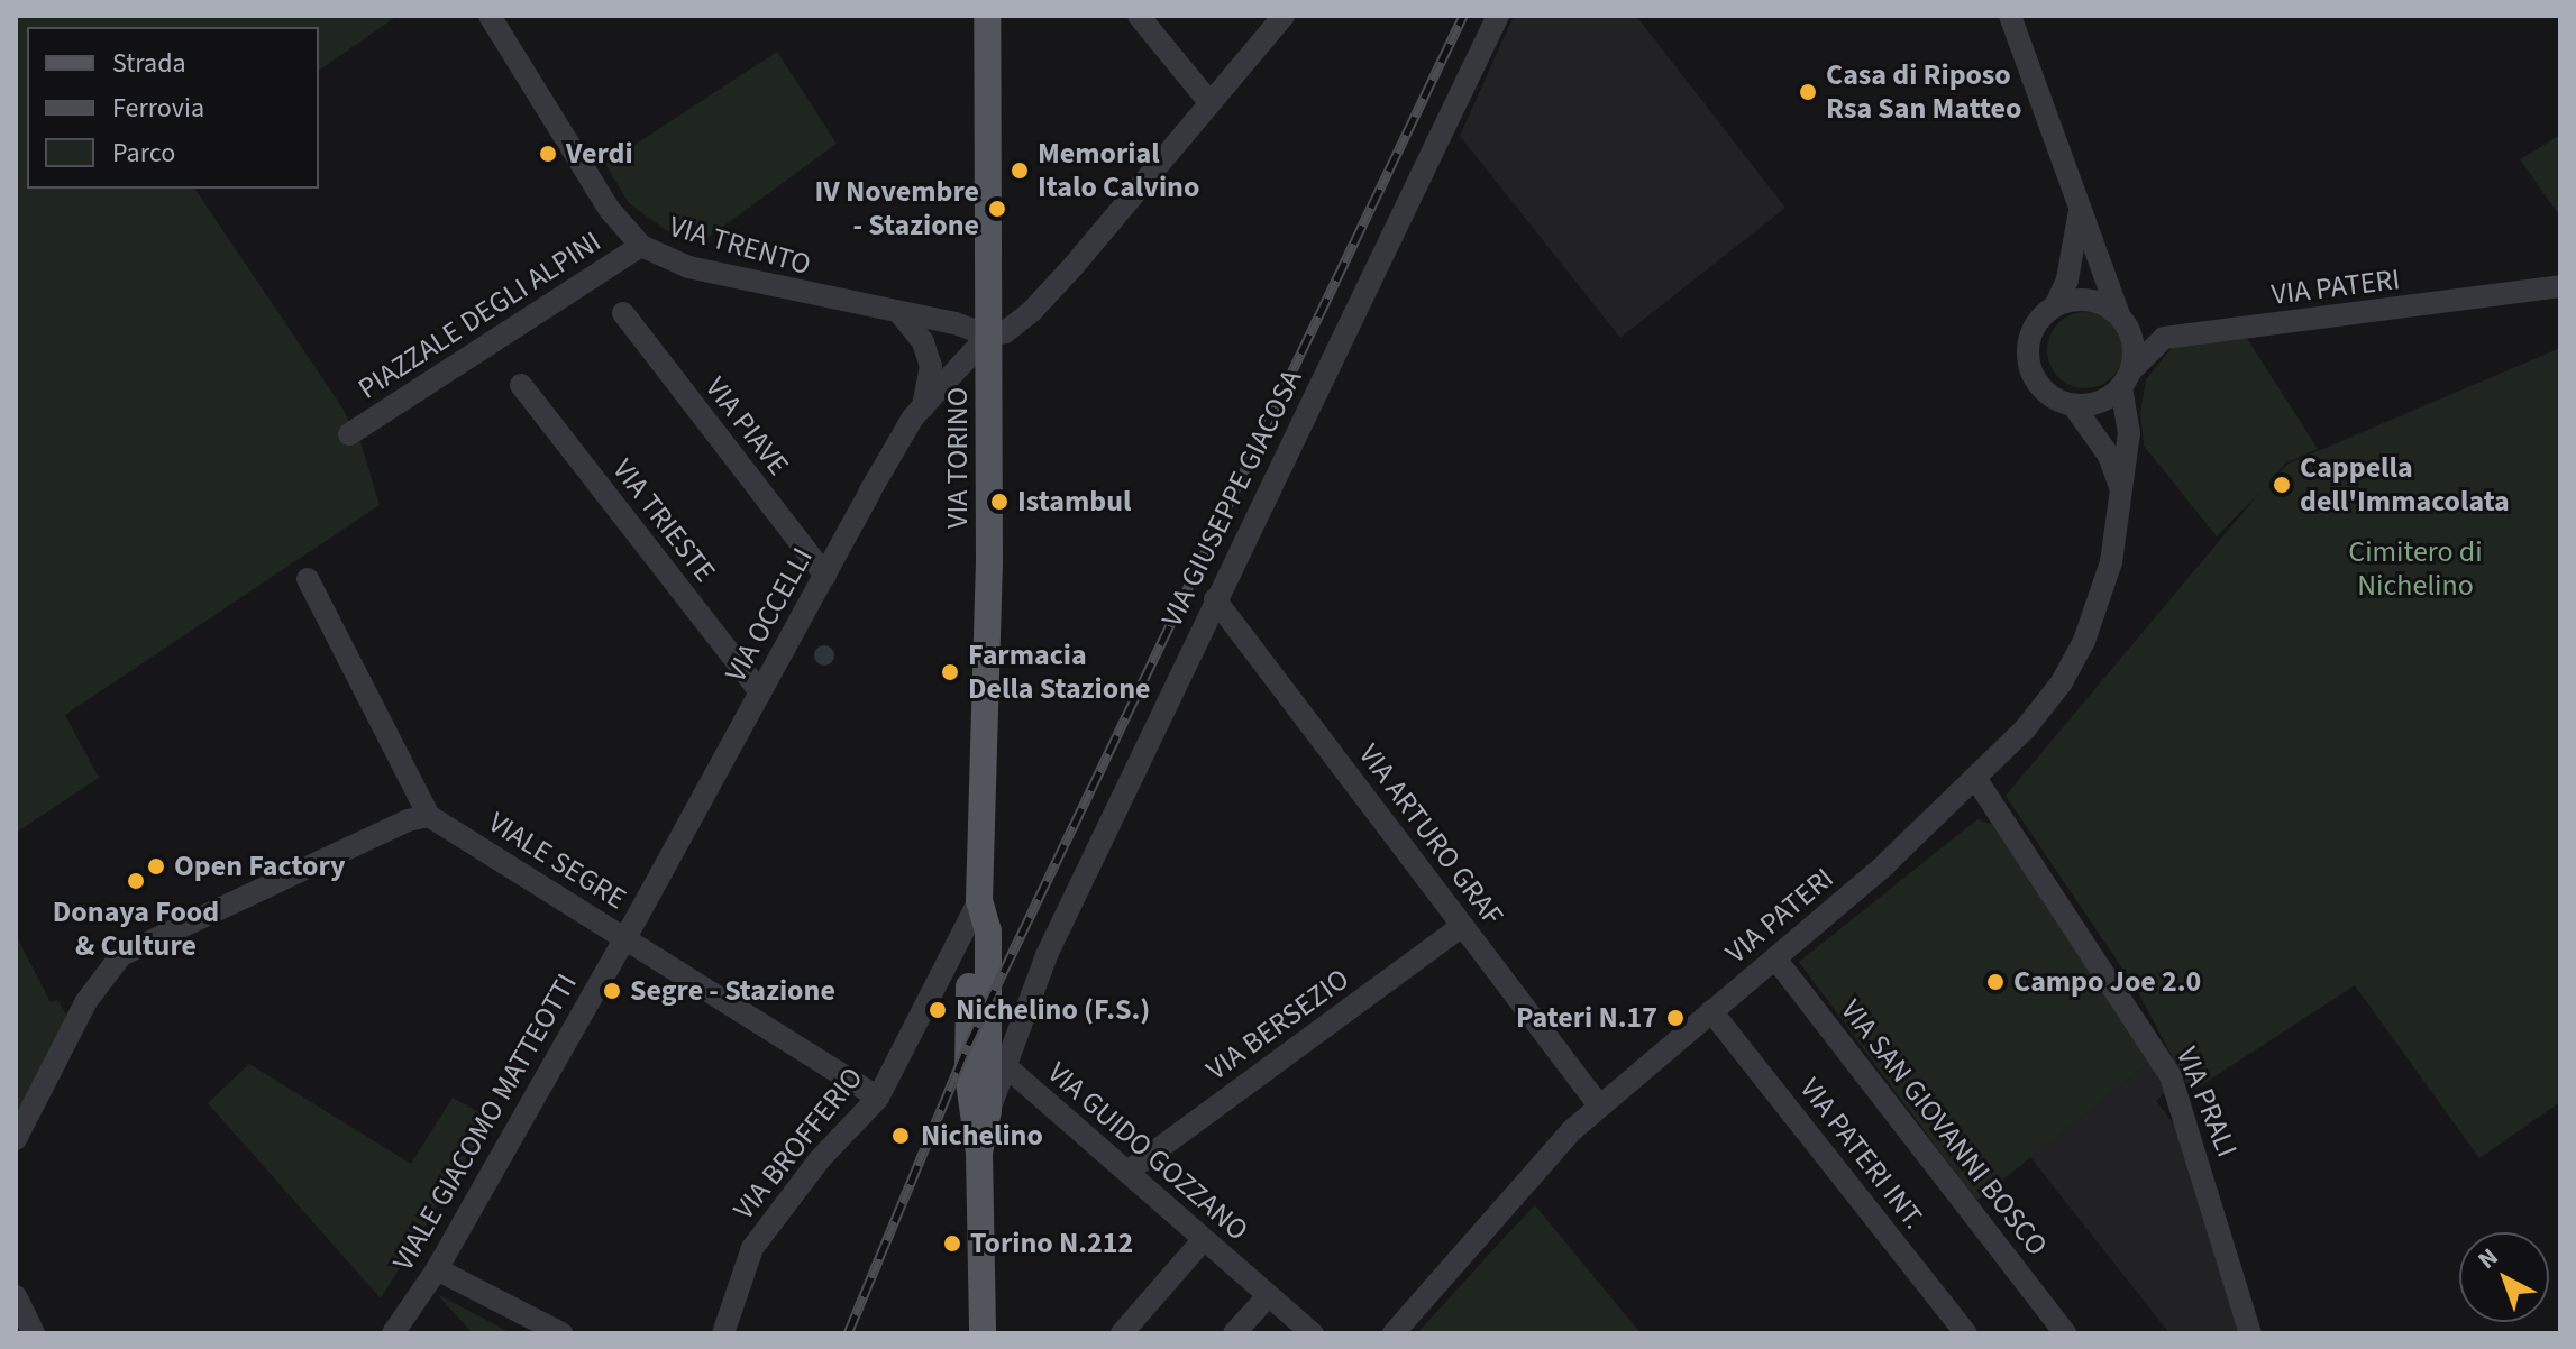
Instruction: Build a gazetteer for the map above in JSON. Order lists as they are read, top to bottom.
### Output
{
  "streets": {
    "main road": ["VIA TORINO"],
    "street": [
      "VIA TRENTO",
      "VIA PATERI",
      "PIAZZALE DEGLI ALPINI",
      "VIA PIAVE",
      "VIA GIUSEPPE GIACOSA",
      "VIA TRIESTE",
      "VIA OCCELLI",
      "VIA ARTURO GRAF",
      "VIALE SEGRE",
      "VIA BERSEZIO",
      "VIA PRALI",
      "VIALE GIACOMO MATTEOTTI",
      "VIA SAN GIOVANNI BOSCO",
      "VIA BROFFERIO",
      "VIA GUIDO GOZZANO",
      "VIA PATERI INT."
    ]
  },
  "crossings": [
    ["VIA TRENTO", "PIAZZALE DEGLI ALPINI"],
    ["VIA TRENTO", "VIA TORINO"],
    ["VIA TRENTO", "VIA OCCELLI"],
    ["VIA PATERI", "VIA ARTURO GRAF"],
    ["VIA PATERI", "VIA PRALI"],
    ["VIA PATERI", "VIA SAN GIOVANNI BOSCO"],
    ["VIA PATERI", "VIA PATERI INT."],
    ["VIA PIAVE", "VIA OCCELLI"],
    ["VIA TORINO", "VIA GIUSEPPE GIACOSA"],
    ["VIA TORINO", "VIA OCCELLI"],
    ["VIA TORINO", "VIA BROFFERIO"],
    ["VIA TORINO", "VIA GUIDO GOZZANO"],
    ["VIA GIUSEPPE GIACOSA", "VIA ARTURO GRAF"],
    ["VIA GIUSEPPE GIACOSA", "VIA GUIDO GOZZANO"],
    ["VIA TRIESTE", "VIA OCCELLI"],
    ["VIA OCCELLI", "VIALE SEGRE"],
    ["VIA OCCELLI", "VIALE GIACOMO MATTEOTTI"],
    ["VIA ARTURO GRAF", "VIA BERSEZIO"],
    ["VIALE SEGRE", "VIALE GIACOMO MATTEOTTI"],
    ["VIALE SEGRE", "VIA BROFFERIO"],
    ["VIA BERSEZIO", "VIA GUIDO GOZZANO"]
  ],
  "parks": ["Cimitero di Nichelino"],
  "places": [
    "Casa di Riposo Rsa San Matteo",
    "Verdi",
    "Memorial Italo Calvino",
    "IV Novembre - Stazione",
    "Cappella dell'Immacolata",
    "Istambul",
    "Farmacia Della Stazione",
    "Open Factory",
    "Donaya Food & Culture",
    "Campo Joe 2.0",
    "Segre - Stazione",
    "Nichelino (F.S.)",
    "Pateri N.17",
    "Nichelino",
    "Torino N.212"
  ],
  "legend": ["Strada", "Ferrovia", "Parco"],
  "north": "top left"
}
